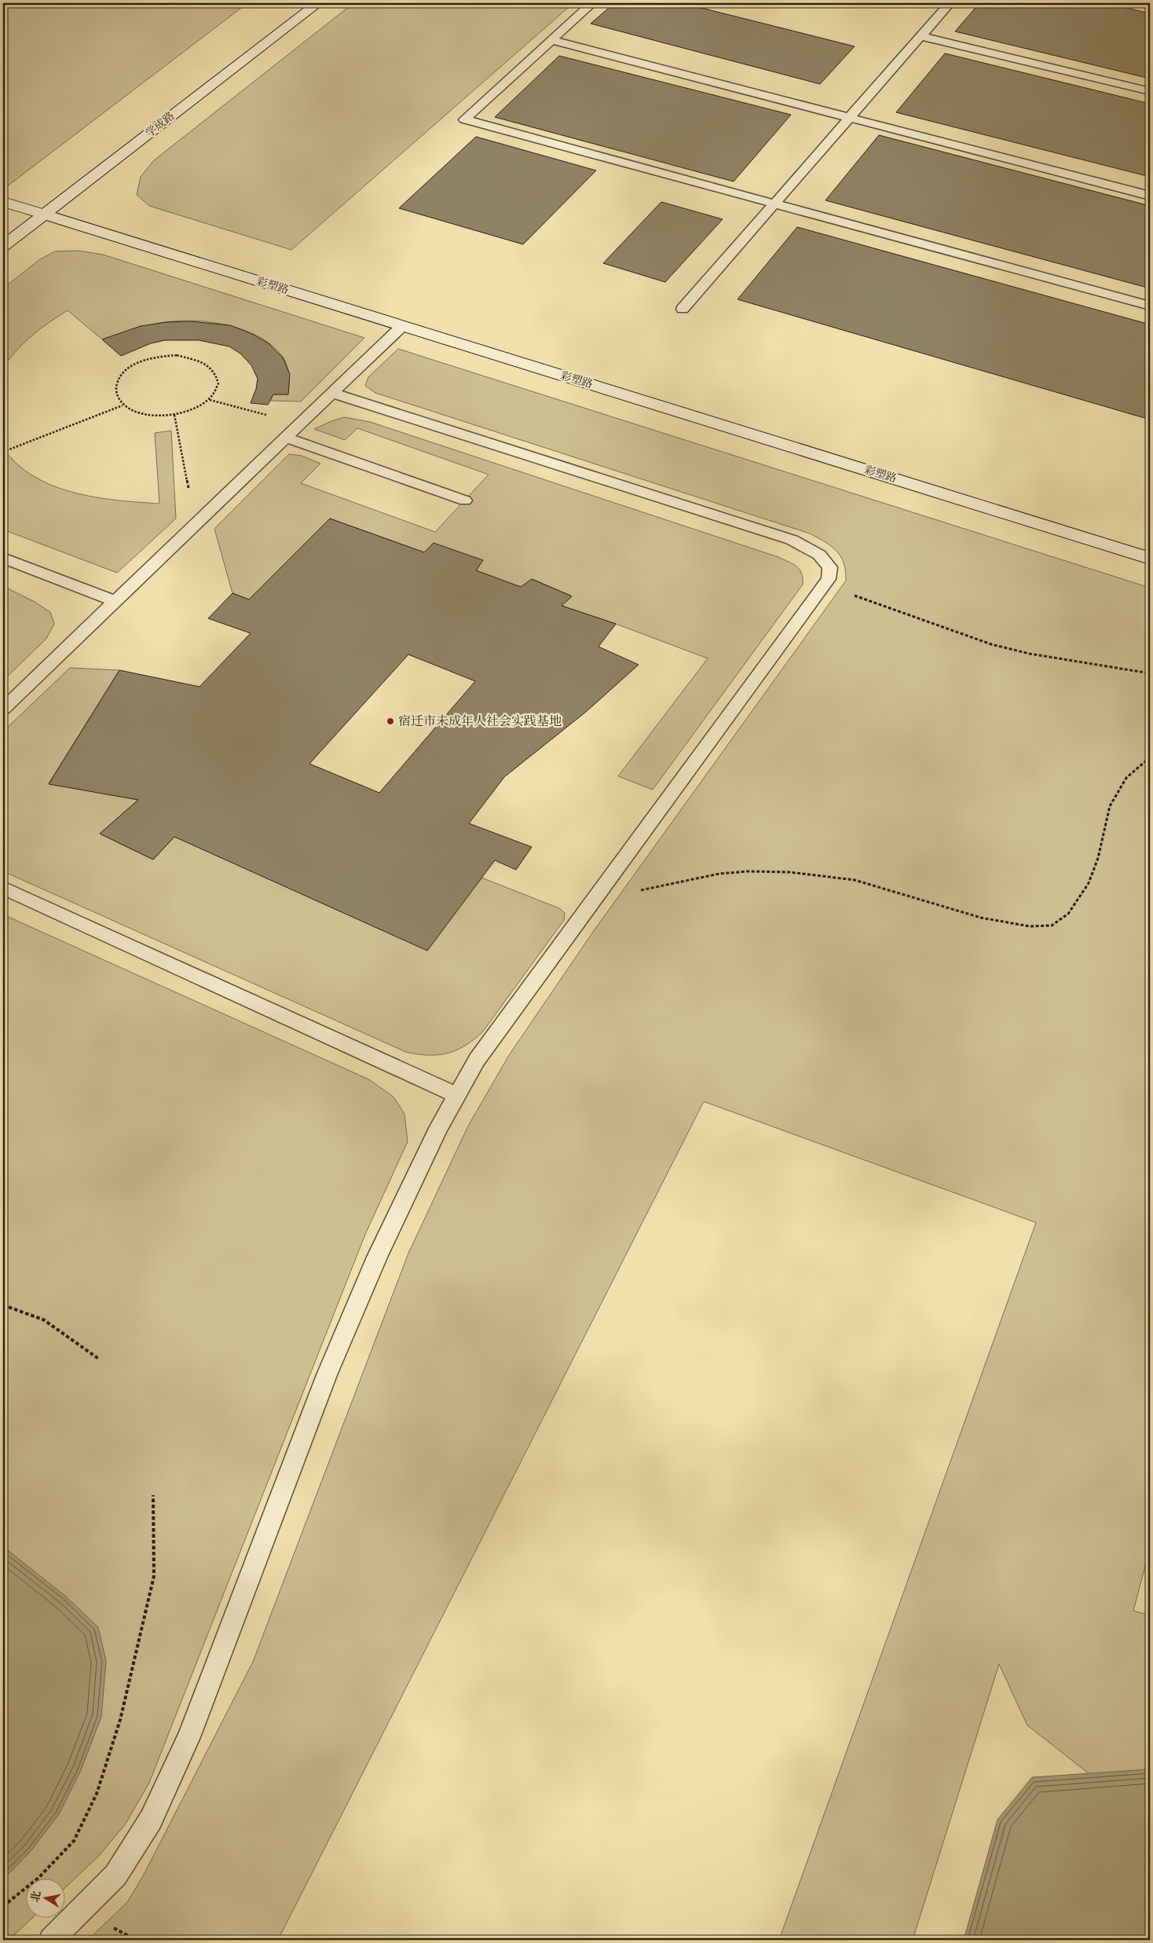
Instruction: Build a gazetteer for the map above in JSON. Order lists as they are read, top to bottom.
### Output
{
  "streets": {
    "street": ["学成路", "彩塑路"]
  },
  "crossings": [
    ["学成路", "彩塑路"]
  ],
  "places": ["宿迁市未成年人社会实践基地"],
  "north": "left"
}
